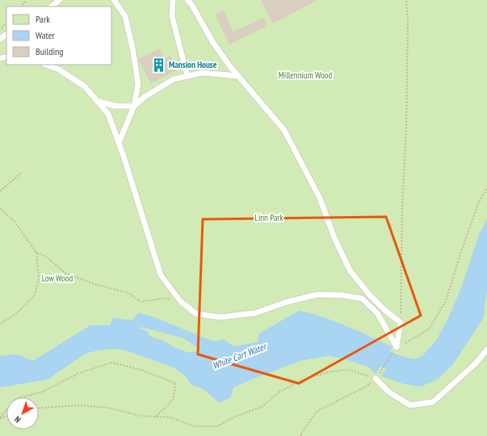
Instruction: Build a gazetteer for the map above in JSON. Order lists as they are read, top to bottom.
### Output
{
  "water": ["White Cart Water"],
  "parks": ["Millennium Wood", "Linn Park", "Low Wood"],
  "places": {
    "building": ["Mansion House"]
  },
  "legend": ["Park", "Water", "Building"],
  "north": "bottom left"
}
